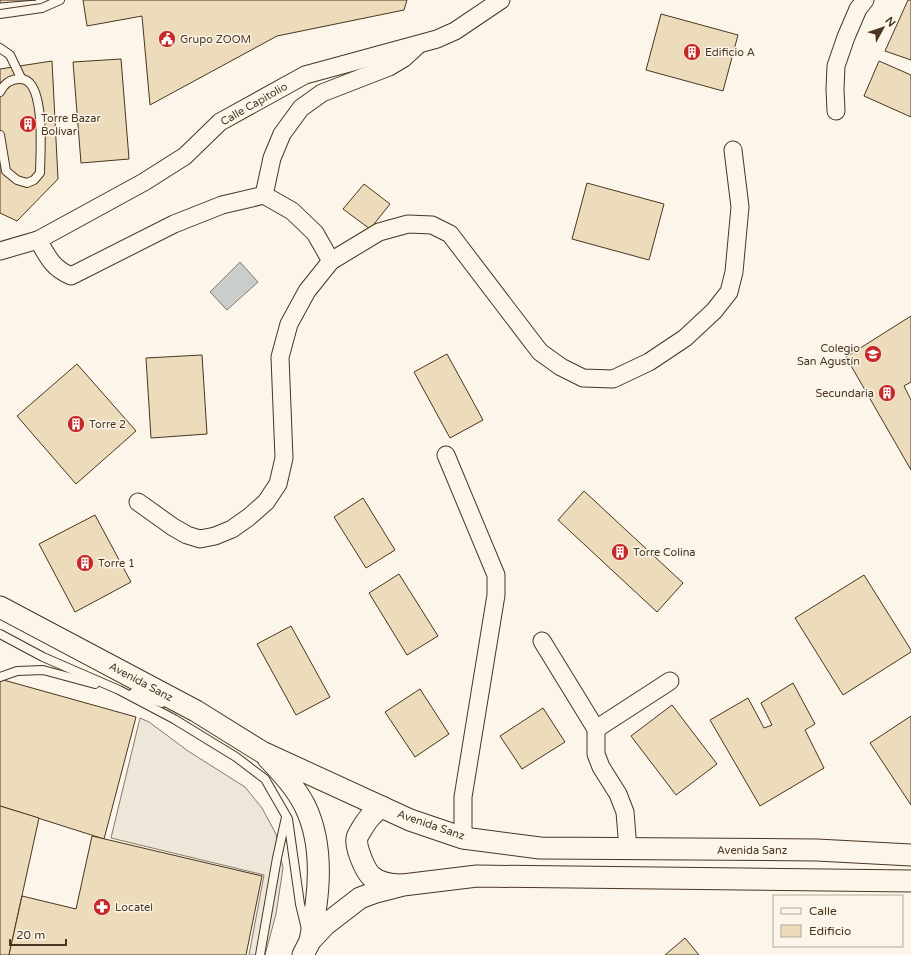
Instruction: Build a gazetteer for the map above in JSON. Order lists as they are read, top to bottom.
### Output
{
  "streets": {
    "street": ["Calle Capitolio", "Avenida Sanz"]
  },
  "places": {
    "public building": ["Grupo ZOOM"],
    "building": [
      "Edificio A",
      "Torre Bazar Bolívar",
      "Secundaria",
      "Torre 2",
      "Torre Colina",
      "Torre 1"
    ],
    "school or university": ["Colegio San Agustín"],
    "pharmacy": ["Locatel"]
  },
  "legend": ["Calle", "Edificio"],
  "scale_bar": "20 m",
  "north": "top right"
}
